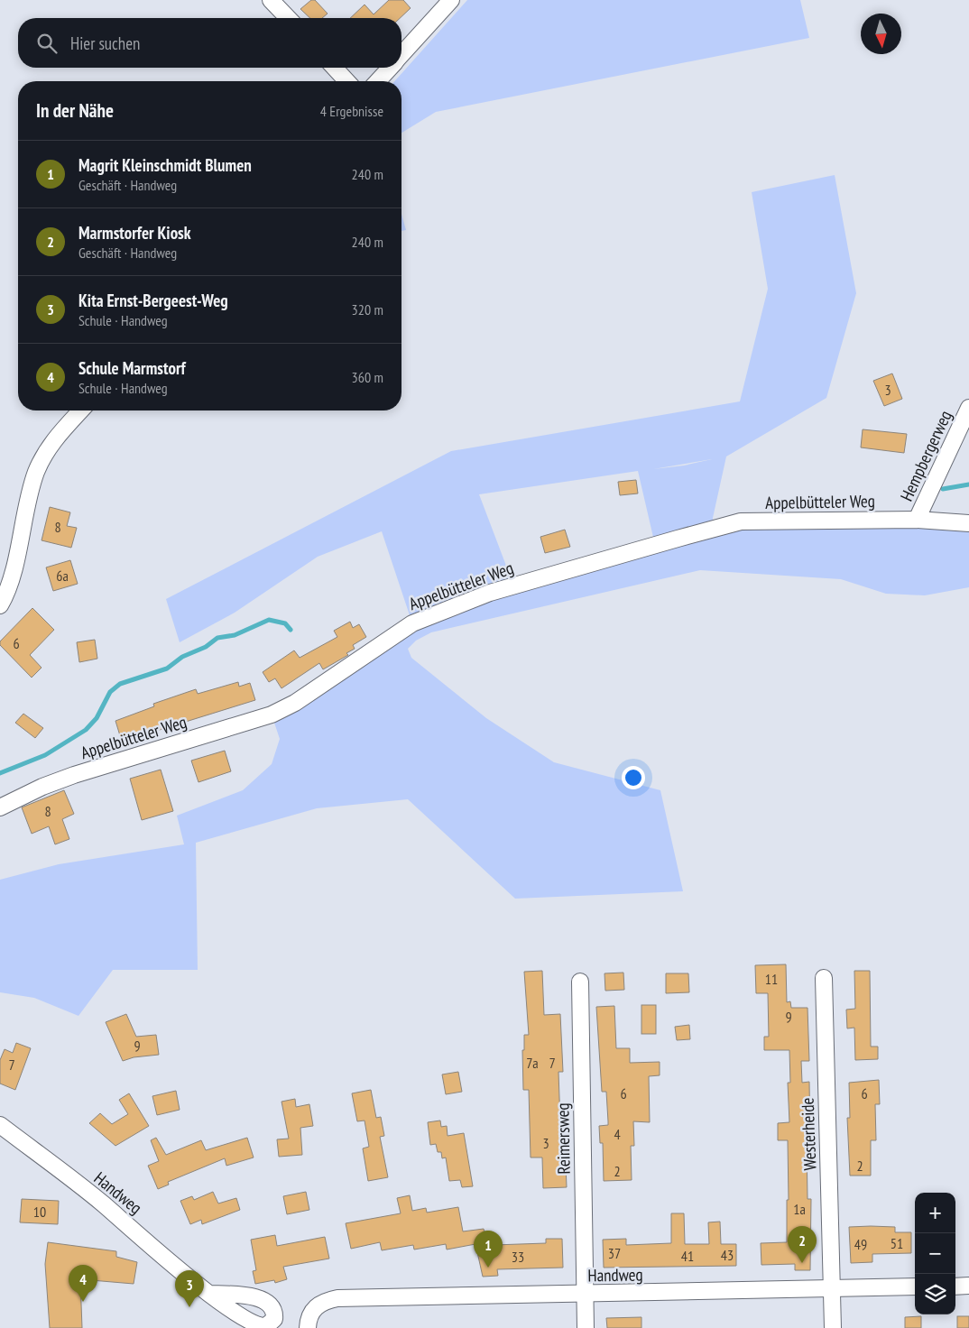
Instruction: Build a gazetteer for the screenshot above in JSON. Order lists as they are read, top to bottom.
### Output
{
  "streets": {
    "street": [
      "Hempbergerweg",
      "Appelbütteler Weg",
      "Westerheide",
      "Reimersweg",
      "Handweg"
    ]
  },
  "crossings": [
    ["Hempbergerweg", "Appelbütteler Weg"],
    ["Westerheide", "Handweg"],
    ["Reimersweg", "Handweg"]
  ],
  "house_numbers": [
    "3",
    "8",
    "6a",
    "6",
    "8",
    "11",
    "9",
    "9",
    "7a",
    "7",
    "7",
    "6",
    "6",
    "4",
    "3",
    "2",
    "2",
    "1a",
    "10",
    "51",
    "49",
    "37",
    "43",
    "41",
    "33"
  ],
  "north": "bottom",
  "page": {
    "search": "Hier suchen",
    "heading": ["In der Nähe", "4 Ergebnisse"],
    "list": [
      {
        "mark": "1",
        "name": "Magrit Kleinschmidt Blumen",
        "note": "Geschäft · Handweg",
        "value": "240 m"
      },
      {
        "mark": "2",
        "name": "Marmstorfer Kiosk",
        "note": "Geschäft · Handweg",
        "value": "240 m"
      },
      {
        "mark": "3",
        "name": "Kita Ernst-Bergeest-Weg",
        "note": "Schule · Handweg",
        "value": "320 m"
      },
      {
        "mark": "4",
        "name": "Schule Marmstorf",
        "note": "Schule · Handweg",
        "value": "360 m"
      }
    ],
    "map_buttons": ["+", "−"],
    "pins": [
      "2",
      "1",
      "4",
      "3"
    ]
  }
}
